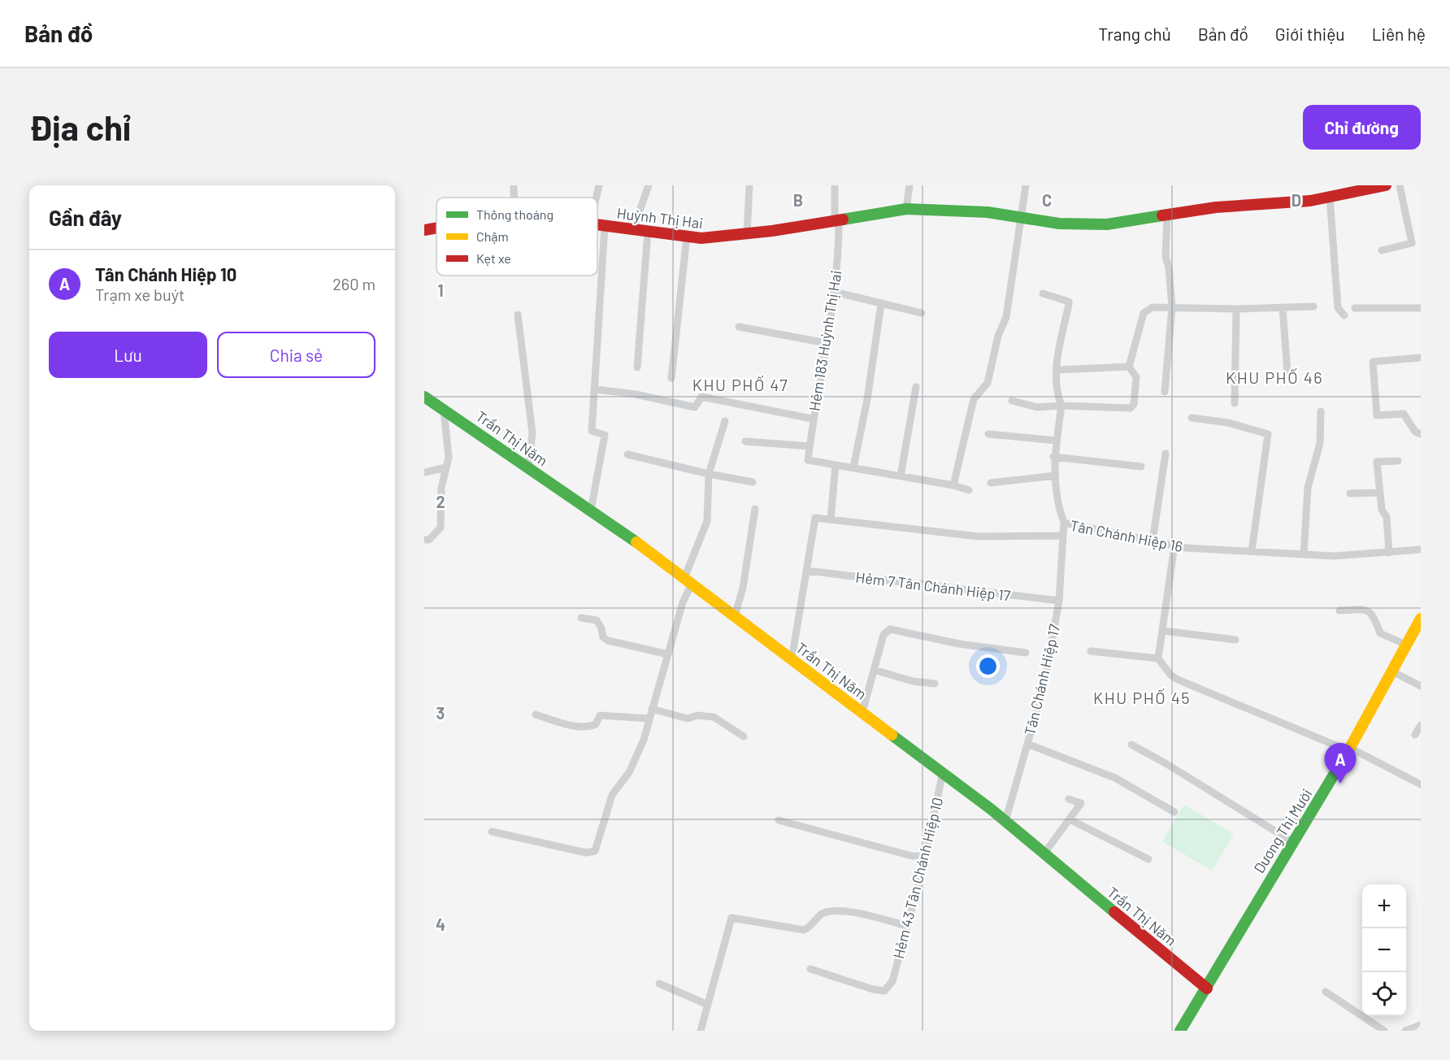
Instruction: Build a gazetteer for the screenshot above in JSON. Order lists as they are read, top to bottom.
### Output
{
  "streets": {
    "street": [
      "Huỳnh Thị Hai",
      "Hẻm 183 Huỳnh Thị Hai",
      "Trần Thị Năm",
      "Tân Chánh Hiệp 16",
      "Hẻm 7 Tân Chánh Hiệp 17",
      "Tân Chánh Hiệp 17",
      "Dương Thị Mười",
      "Hẻm 43 Tân Chánh Hiệp 10"
    ]
  },
  "crossings": [
    ["Huỳnh Thị Hai", "Hẻm 183 Huỳnh Thị Hai"],
    ["Trần Thị Năm", "Tân Chánh Hiệp 17"],
    ["Trần Thị Năm", "Dương Thị Mười"],
    ["Trần Thị Năm", "Hẻm 43 Tân Chánh Hiệp 10"],
    ["Tân Chánh Hiệp 16", "Hẻm 7 Tân Chánh Hiệp 17"],
    ["Tân Chánh Hiệp 16", "Tân Chánh Hiệp 17"],
    ["Hẻm 7 Tân Chánh Hiệp 17", "Tân Chánh Hiệp 17"]
  ],
  "districts": ["KHU PHỐ 46", "KHU PHỐ 47", "KHU PHỐ 45"],
  "legend": ["Thông thoáng", "Chậm", "Kẹt xe"],
  "page": {
    "header": "Bản đồ",
    "nav": [
      "Trang chủ",
      "Bản đồ",
      "Giới thiệu",
      "Liên hệ"
    ],
    "buttons": [
      "Chỉ đường",
      ["Lưu", "Chia sẻ"]
    ],
    "title": "Địa chỉ",
    "heading": "Gần đây",
    "list": [
      {
        "mark": "A",
        "name": "Tân Chánh Hiệp 10",
        "note": "Trạm xe buýt",
        "value": "260 m"
      }
    ],
    "pins": "A",
    "map_buttons": ["+", "−"]
  },
  "grid": {
    "columns": ["B", "C", "D"],
    "rows": [
      "1",
      "2",
      "3",
      "4"
    ]
  }
}
